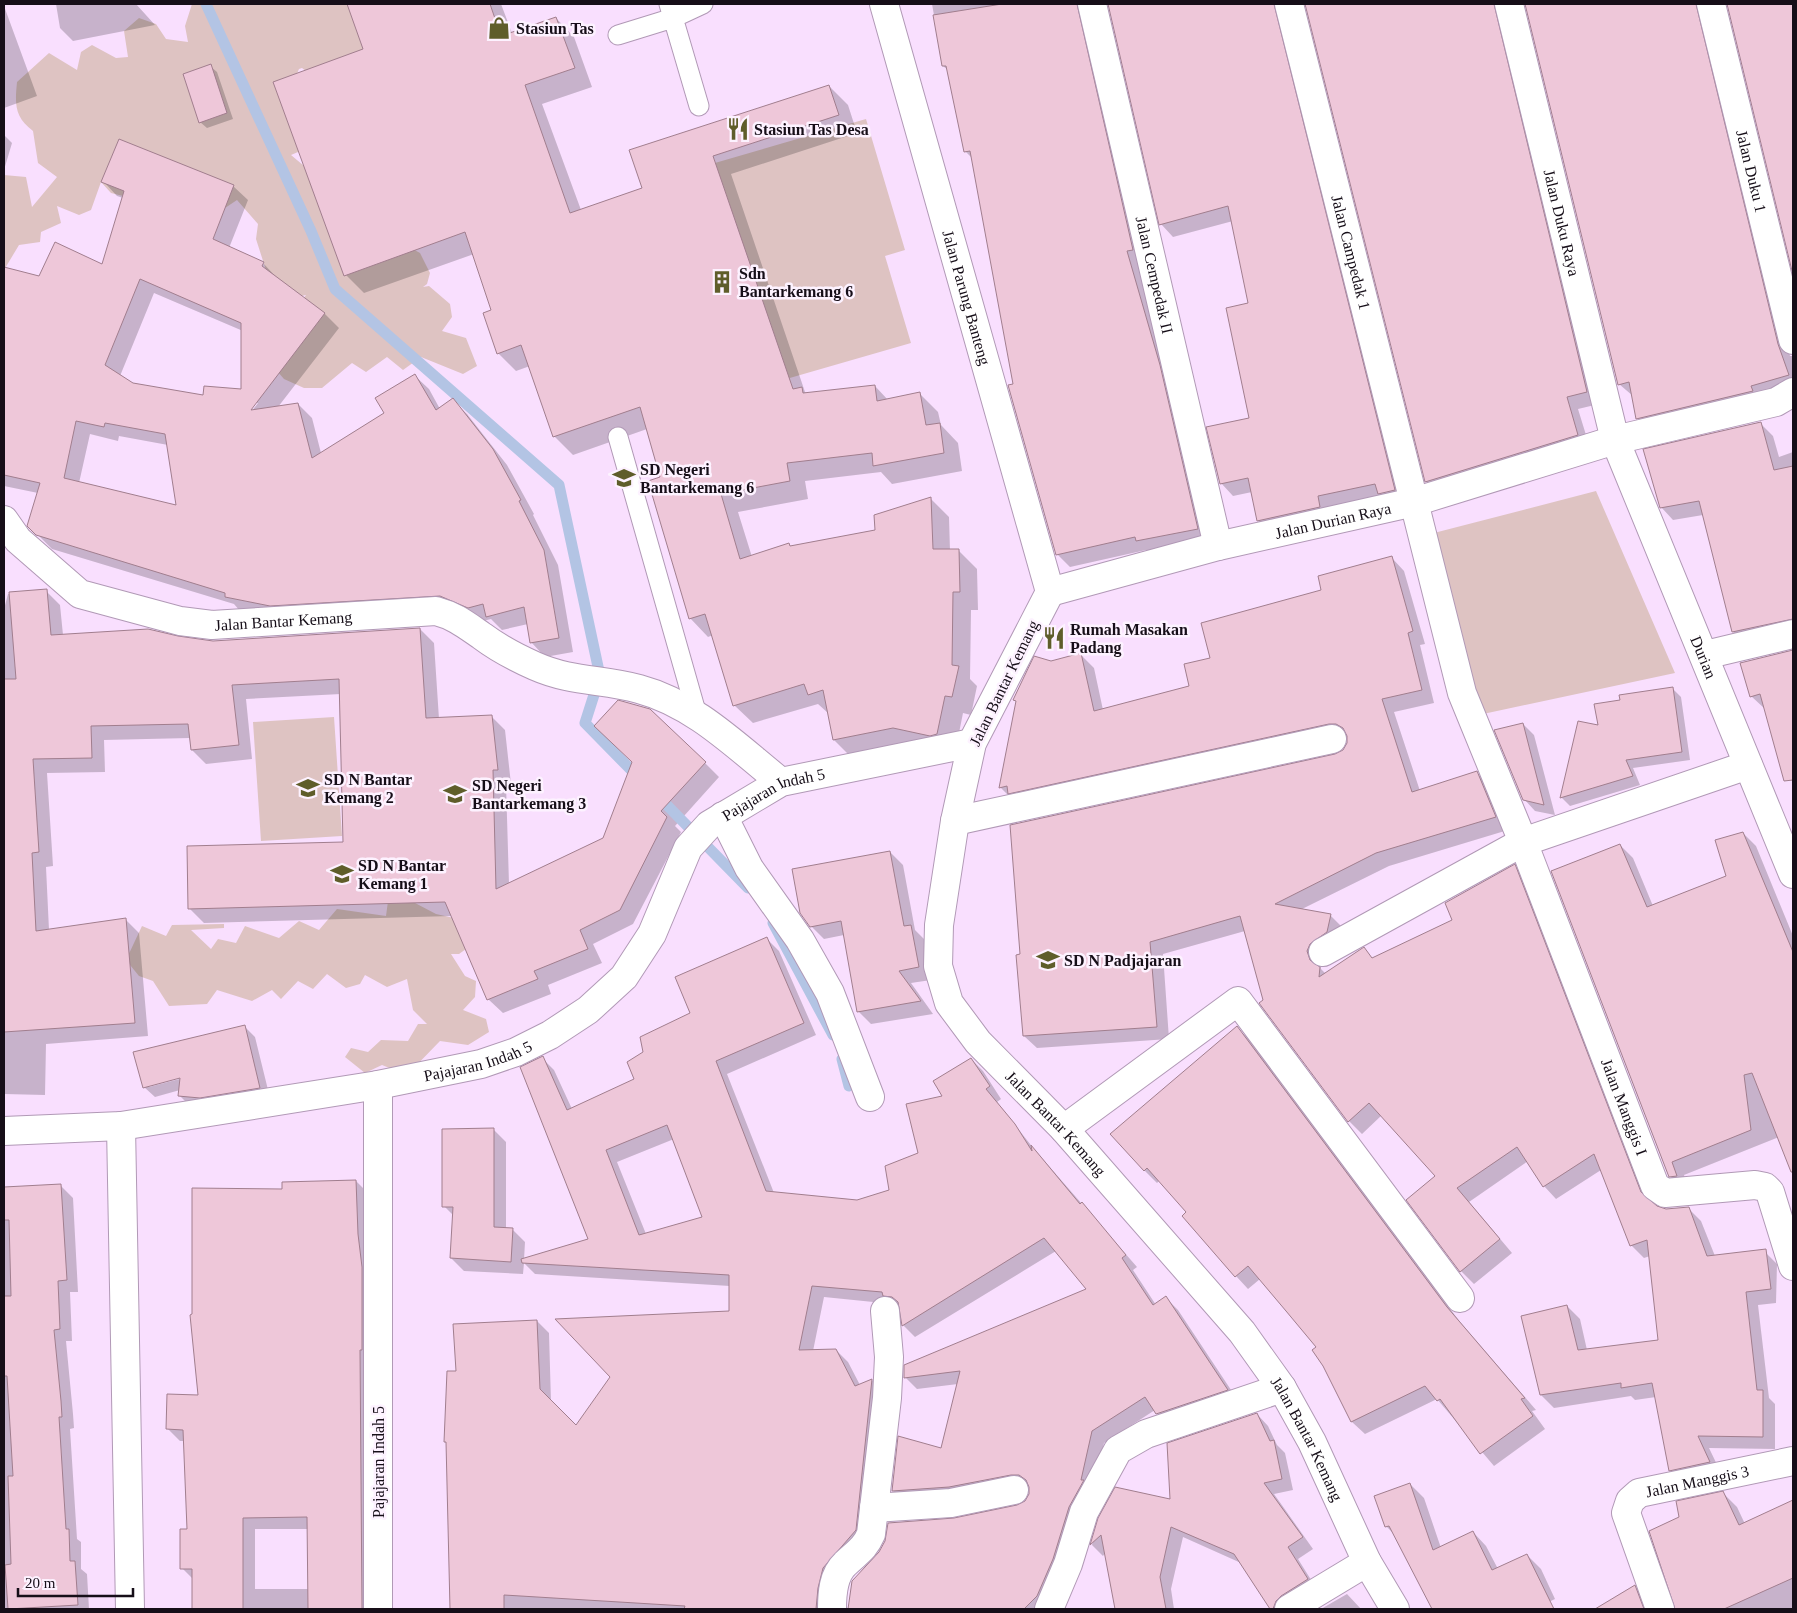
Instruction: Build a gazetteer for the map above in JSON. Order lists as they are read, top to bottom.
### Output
{
  "streets": {
    "street": [
      "Jalan Duku 1",
      "Jalan Duku Raya",
      "Jalan Campedak 1",
      "Jalan Cempedak II",
      "Jalan Parung Banteng",
      "Jalan Durian Raya",
      "Jalan Bantar Kemang",
      "Durian",
      "Pajajaran Indah 5",
      "Jalan Manggis I",
      "Jalan Manggis 3"
    ]
  },
  "crossings": [
    ["Jalan Duku Raya", "Jalan Durian Raya"],
    ["Jalan Duku Raya", "Durian"],
    ["Jalan Campedak 1", "Jalan Durian Raya"],
    ["Jalan Campedak 1", "Jalan Manggis I"],
    ["Jalan Cempedak II", "Jalan Durian Raya"],
    ["Jalan Parung Banteng", "Jalan Durian Raya"],
    ["Jalan Parung Banteng", "Jalan Bantar Kemang"],
    ["Jalan Durian Raya", "Jalan Bantar Kemang"],
    ["Jalan Durian Raya", "Durian"],
    ["Jalan Bantar Kemang", "Pajajaran Indah 5"]
  ],
  "places": {
    "shop": ["Stasiun Tas"],
    "restaurant": ["Stasiun Tas Desa", "Rumah Masakan Padang"],
    "building": ["Sdn Bantarkemang 6"],
    "school or university": [
      "SD Negeri Bantarkemang 6",
      "SD N Bantar Kemang 2",
      "SD Negeri Bantarkemang 3",
      "SD N Bantar Kemang 1",
      "SD N Padjajaran"
    ]
  },
  "scale_bar": "20 m"
}
